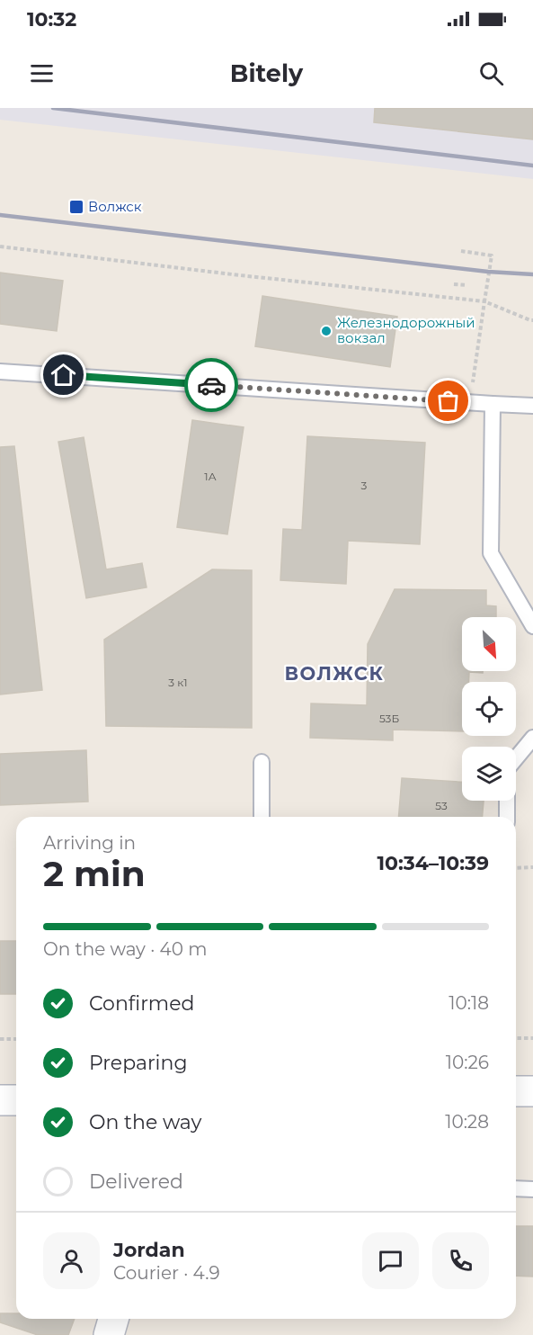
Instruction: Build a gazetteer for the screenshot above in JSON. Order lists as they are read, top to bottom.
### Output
{
  "districts": ["ВОЛЖСК"],
  "places": {
    "transit": ["Волжск"],
    "other": ["Железнодорожный вокзал"]
  },
  "house_numbers": [
    "1А",
    "3",
    "3 к1",
    "53Б",
    "53"
  ],
  "north": "bottom right",
  "page": {
    "status": "10:32",
    "header": "Bitely",
    "heading": ["2 min", "Arriving in", "10:34–10:39"],
    "panel": ["Jordan", "Courier · 4.9"],
    "bar": "On the way · 40 m",
    "list": [
      ["Confirmed", "10:18"],
      ["Preparing", "10:26"],
      ["On the way", "10:28"],
      "Delivered"
    ]
  }
}
